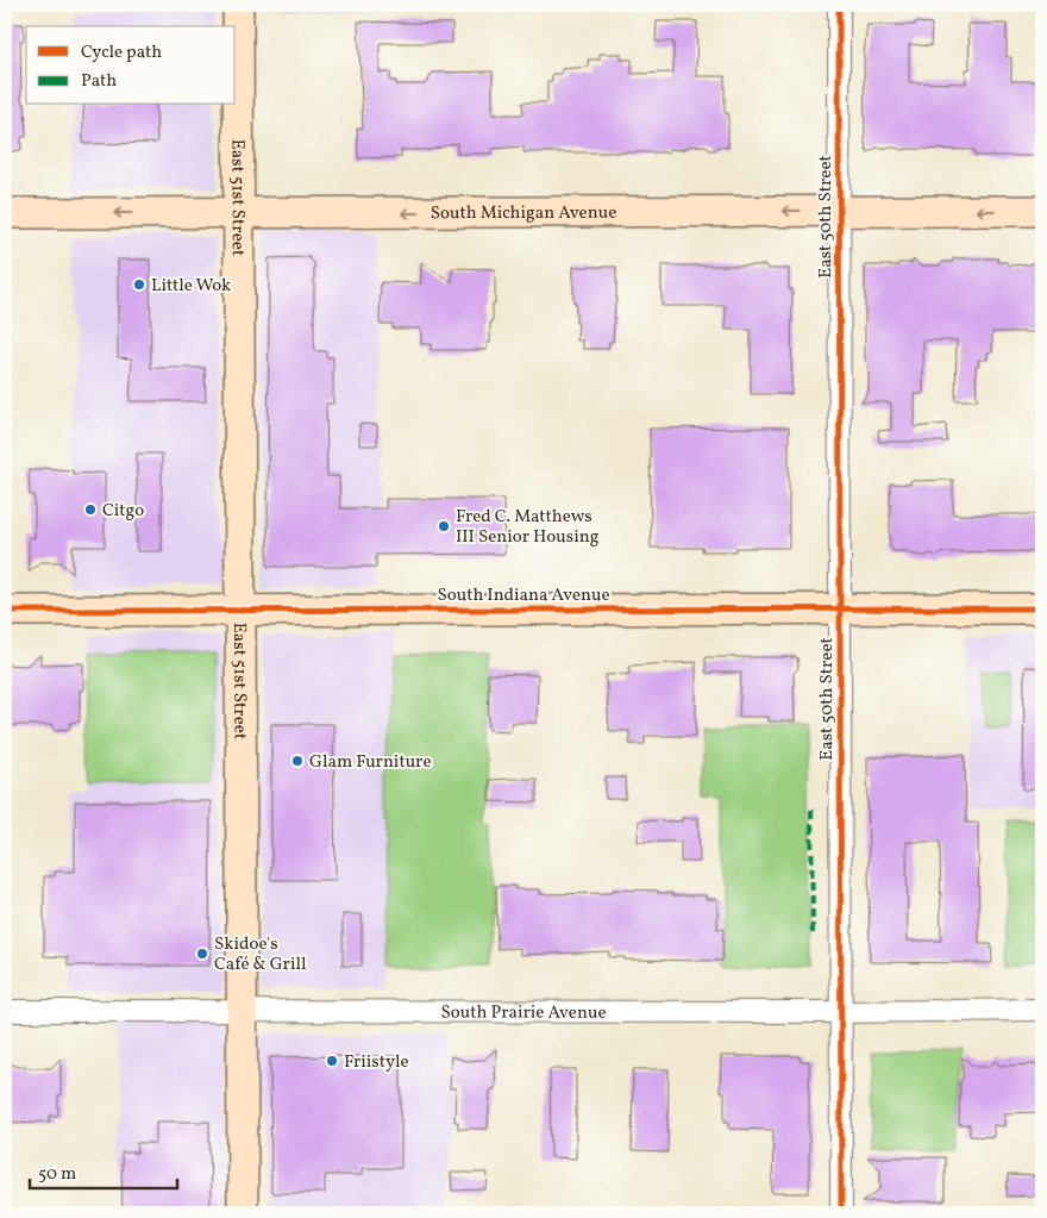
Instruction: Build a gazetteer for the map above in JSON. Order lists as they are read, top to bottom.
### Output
{
  "streets": {
    "street": [
      "East 51st Street",
      "South Michigan Avenue",
      "East 50th Street",
      "South Indiana Avenue",
      "South Prairie Avenue"
    ]
  },
  "crossings": [
    ["East 51st Street", "South Michigan Avenue"],
    ["East 51st Street", "South Indiana Avenue"],
    ["East 51st Street", "South Prairie Avenue"],
    ["South Michigan Avenue", "East 50th Street"],
    ["East 50th Street", "South Indiana Avenue"],
    ["East 50th Street", "South Prairie Avenue"]
  ],
  "one_way": ["South Michigan Avenue"],
  "places": [
    "Little Wok",
    "Citgo",
    "Fred C. Matthews III Senior Housing",
    "Glam Furniture",
    "Skidoe's Café & Grill",
    "Friistyle"
  ],
  "legend": ["Cycle path", "Path"],
  "scale_bar": "50 m"
}
